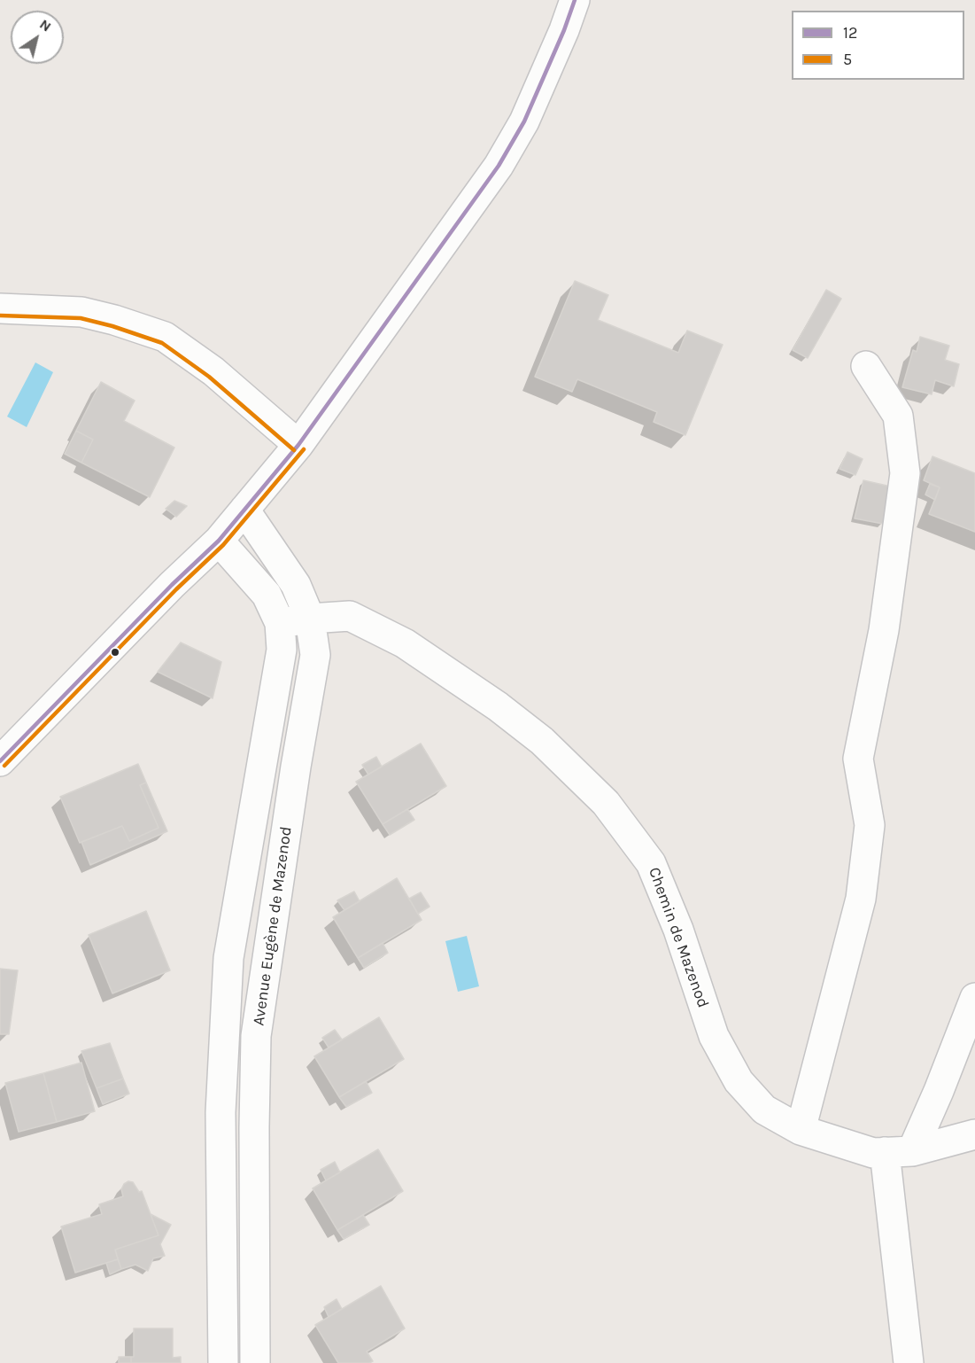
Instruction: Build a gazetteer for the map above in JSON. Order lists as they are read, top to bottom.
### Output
{
  "streets": {
    "street": ["Avenue Eugène de Mazenod", "Chemin de Mazenod"]
  },
  "crossings": [
    ["Avenue Eugène de Mazenod", "Chemin de Mazenod"]
  ],
  "lines": ["transit line 12", "transit line 5"],
  "legend": ["12", "5"],
  "north": "top right"
}
